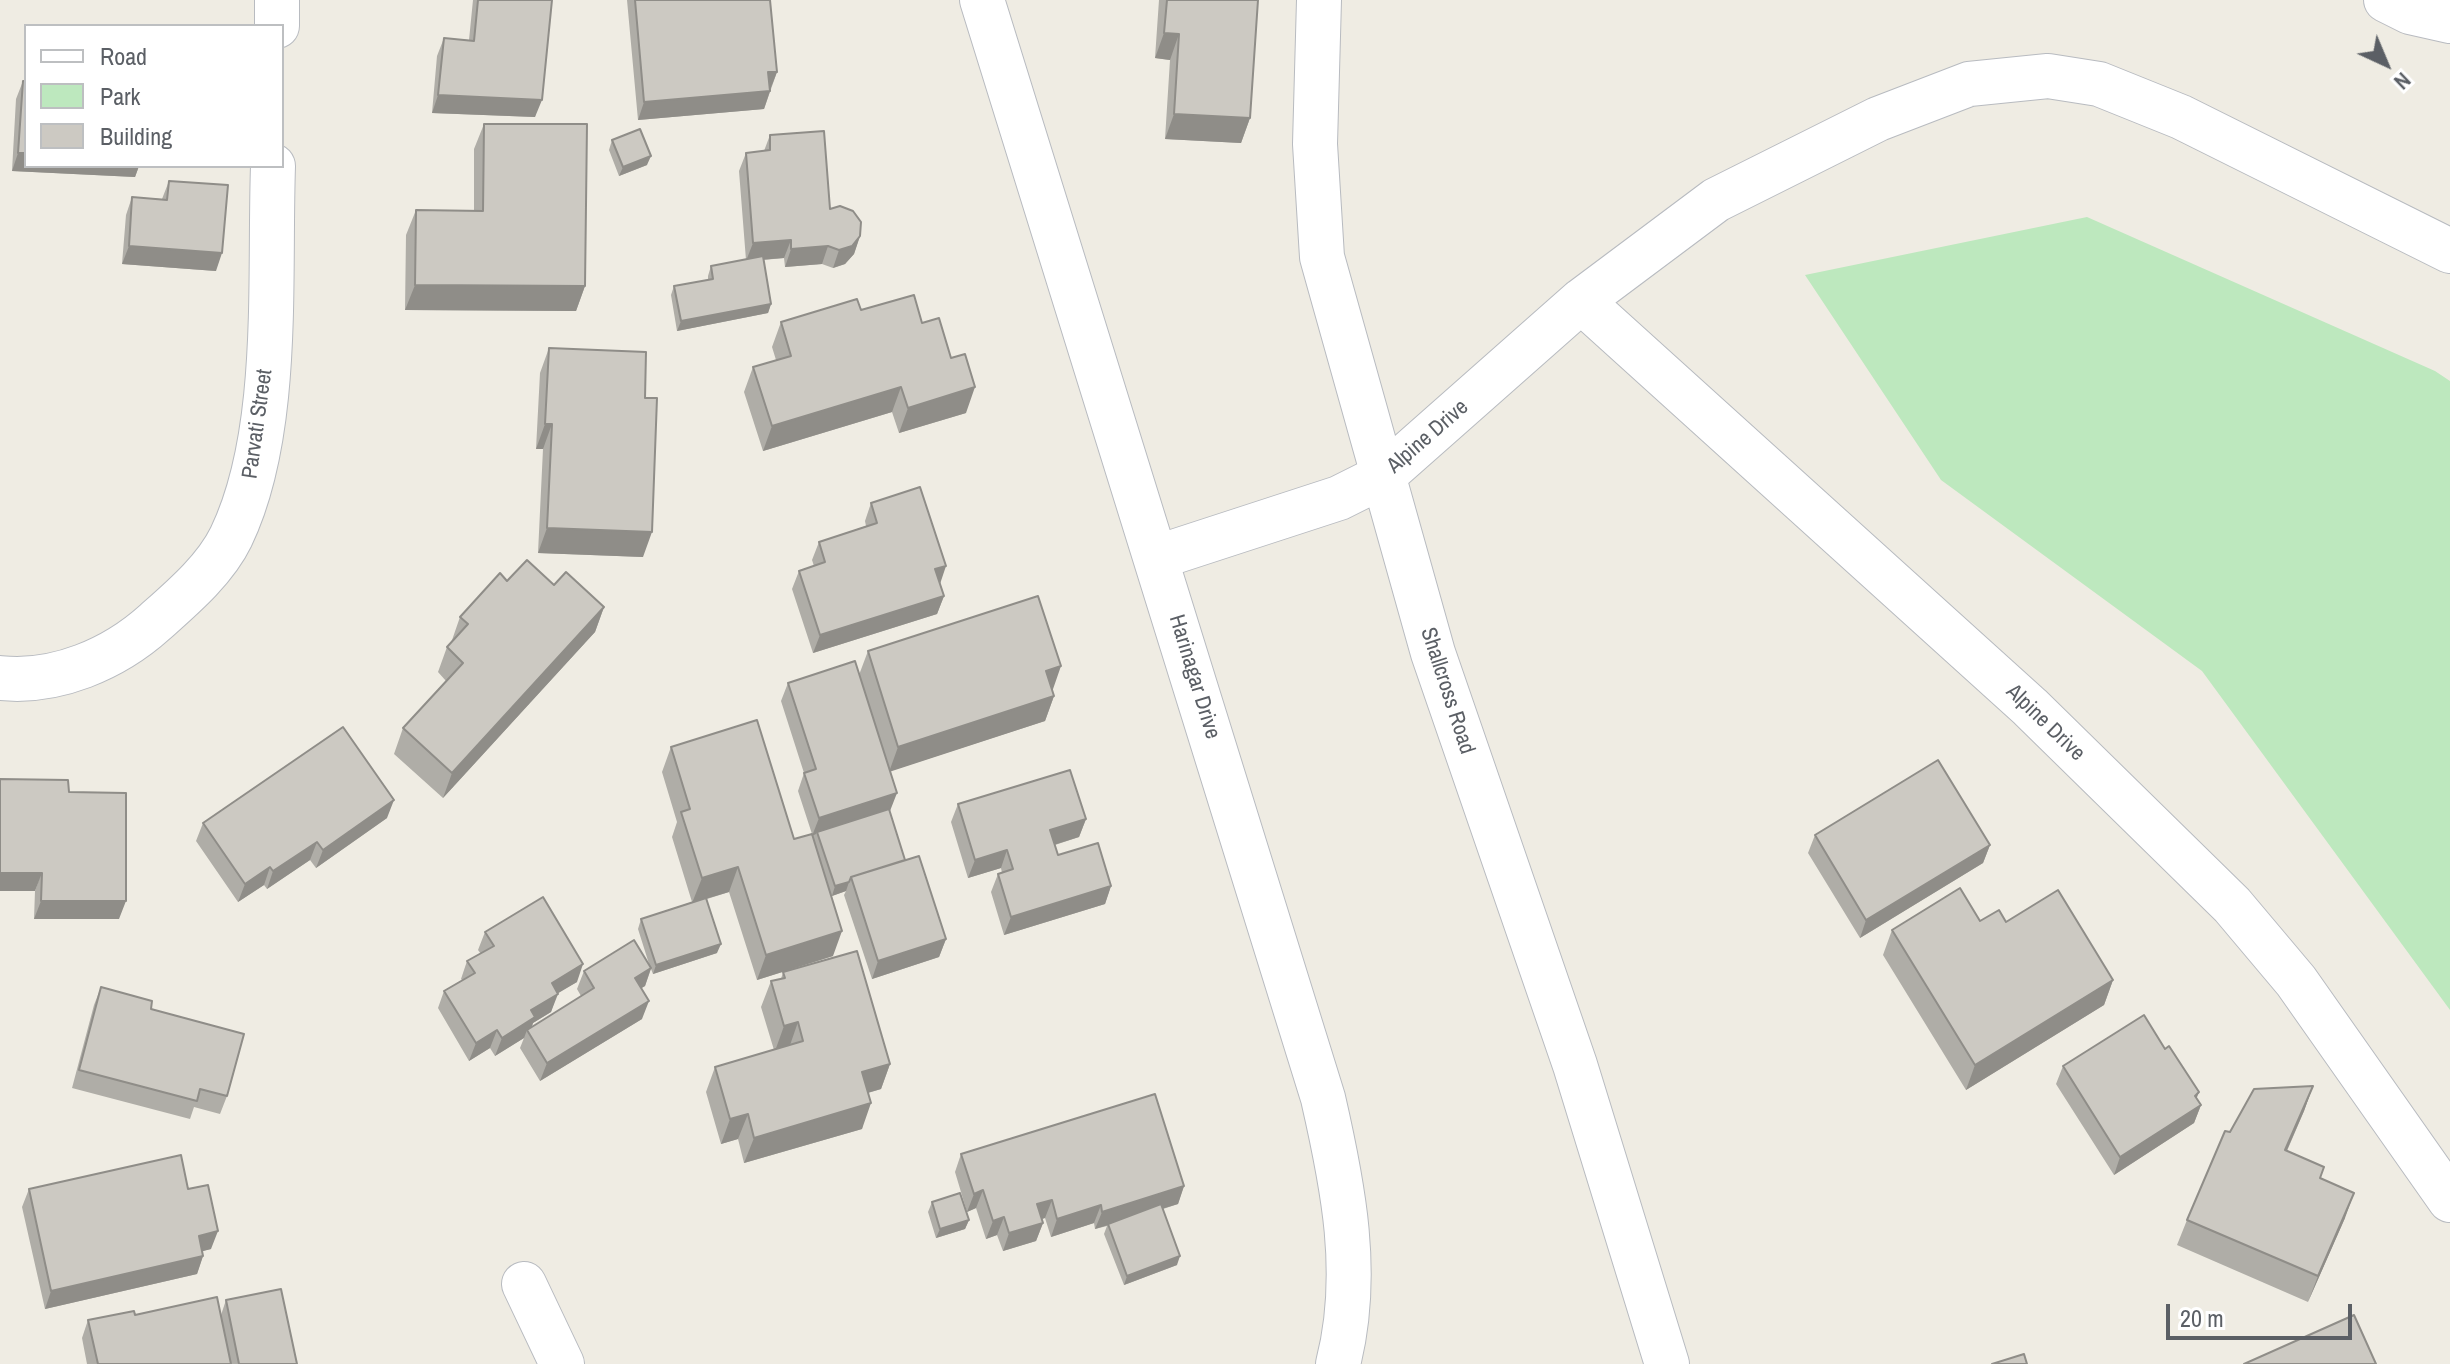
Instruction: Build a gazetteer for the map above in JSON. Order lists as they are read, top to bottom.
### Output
{
  "streets": {
    "street": [
      "Parvati Street",
      "Alpine Drive",
      "Harinagar Drive",
      "Shallcross Road"
    ]
  },
  "crossings": [
    ["Alpine Drive", "Harinagar Drive"],
    ["Alpine Drive", "Shallcross Road"]
  ],
  "legend": ["Road", "Park", "Building"],
  "scale_bar": "20 m",
  "north": "bottom right"
}
